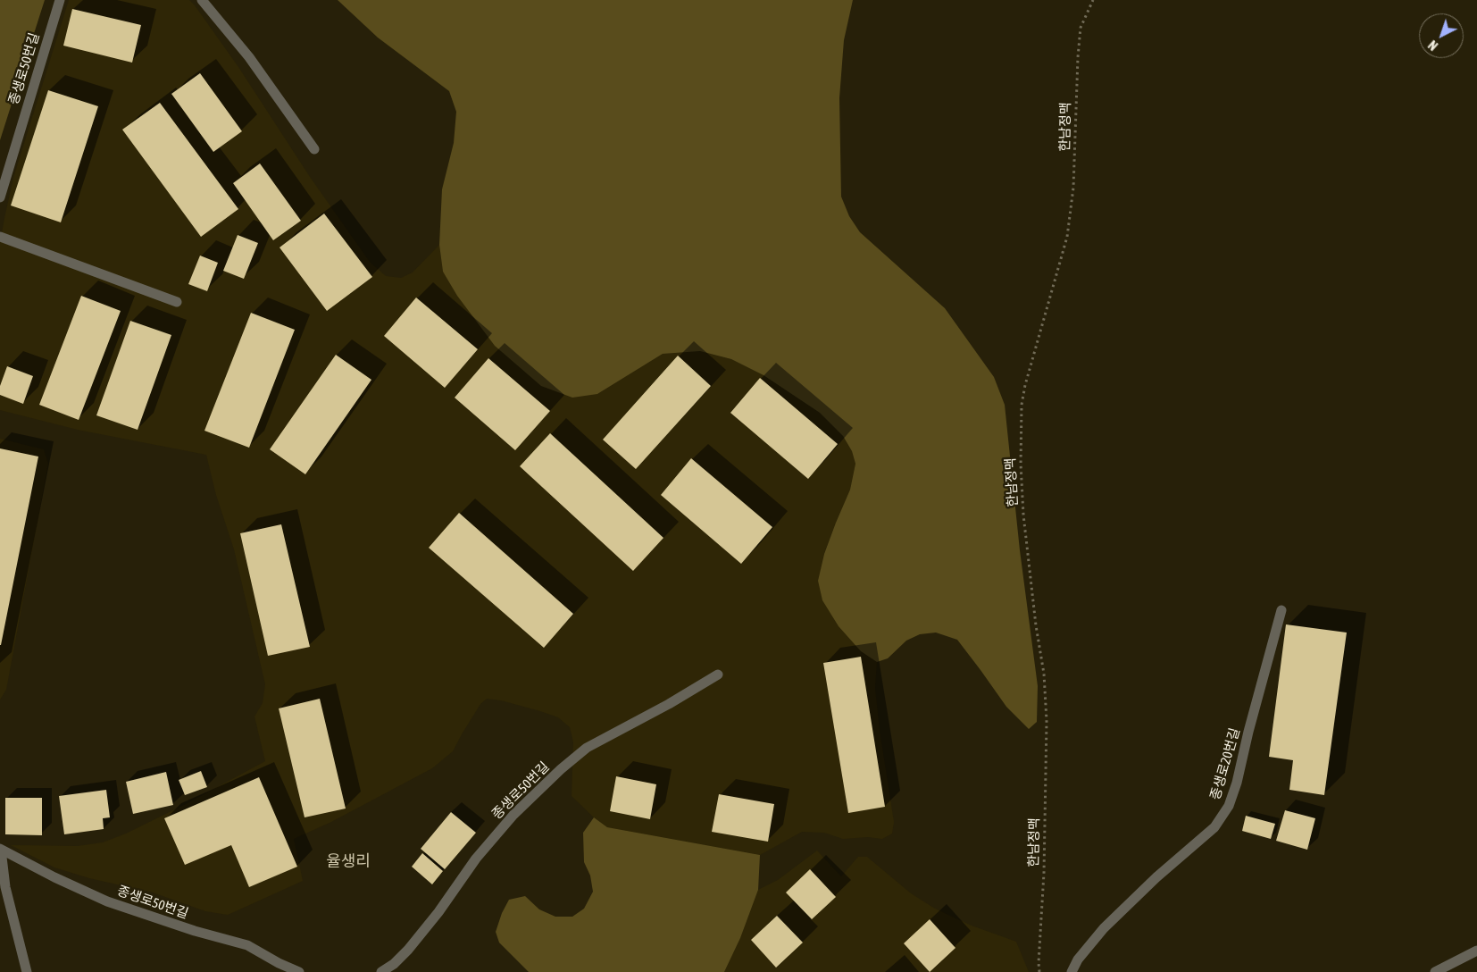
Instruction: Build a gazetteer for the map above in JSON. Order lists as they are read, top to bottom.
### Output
{
  "streets": {
    "lane": ["종생로50번길", "종생로20번길"],
    "path": ["한남정맥"]
  },
  "districts": ["율생리"],
  "north": "bottom left"
}
